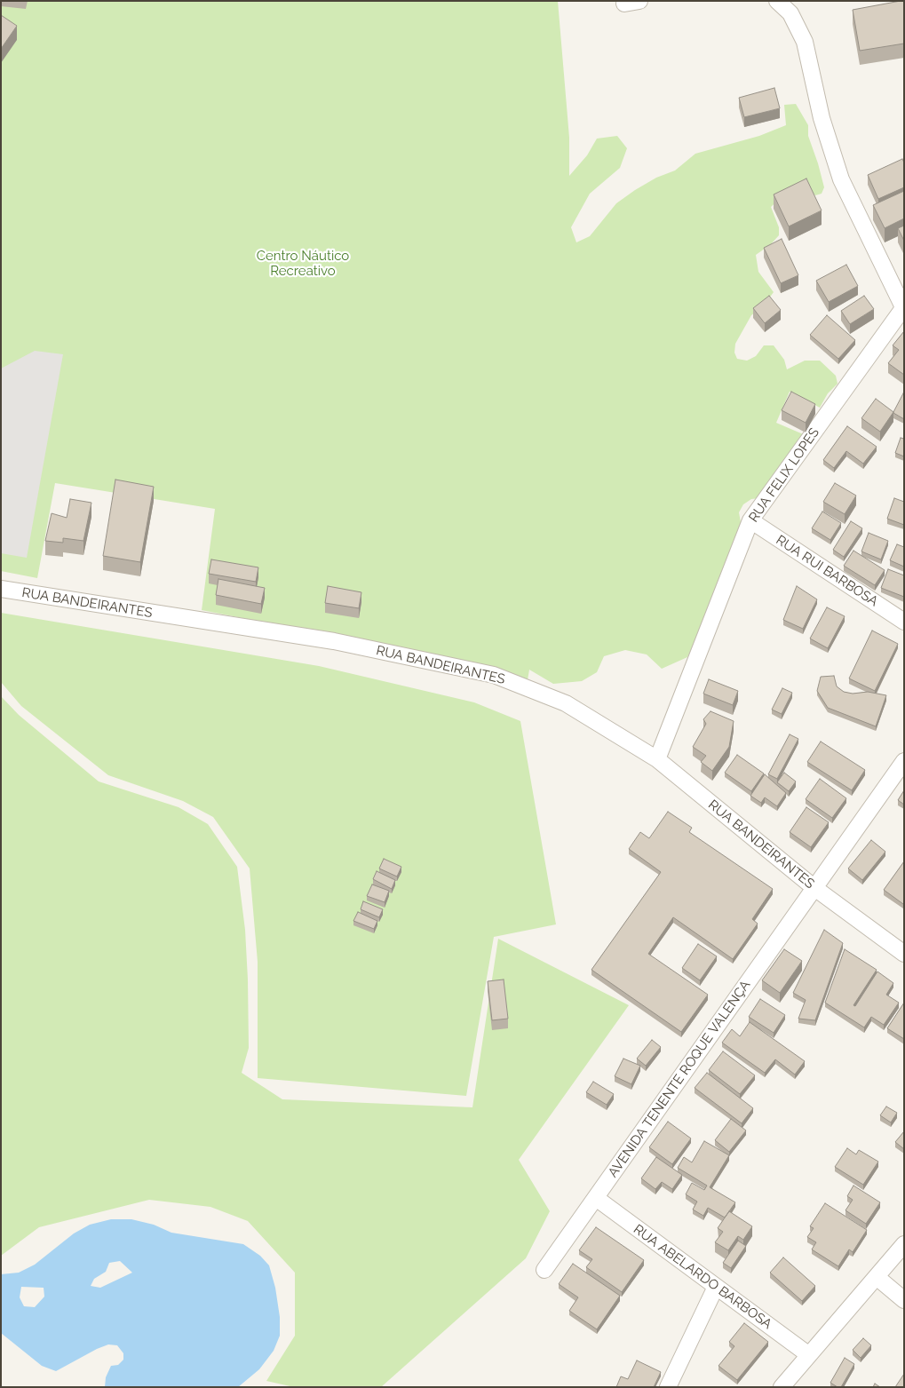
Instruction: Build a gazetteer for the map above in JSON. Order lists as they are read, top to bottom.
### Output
{
  "streets": {
    "street": [
      "RUA FELIX LOPES",
      "RUA RUI BARBOSA",
      "RUA BANDEIRANTES",
      "AVENIDA TENENTE ROQUE VALENÇA",
      "RUA ABELARDO BARBOSA"
    ]
  },
  "crossings": [
    ["RUA FELIX LOPES", "RUA RUI BARBOSA"],
    ["RUA FELIX LOPES", "RUA BANDEIRANTES"],
    ["RUA BANDEIRANTES", "AVENIDA TENENTE ROQUE VALENÇA"],
    ["AVENIDA TENENTE ROQUE VALENÇA", "RUA ABELARDO BARBOSA"]
  ],
  "parks": ["Centro Náutico Recreativo"]
}
